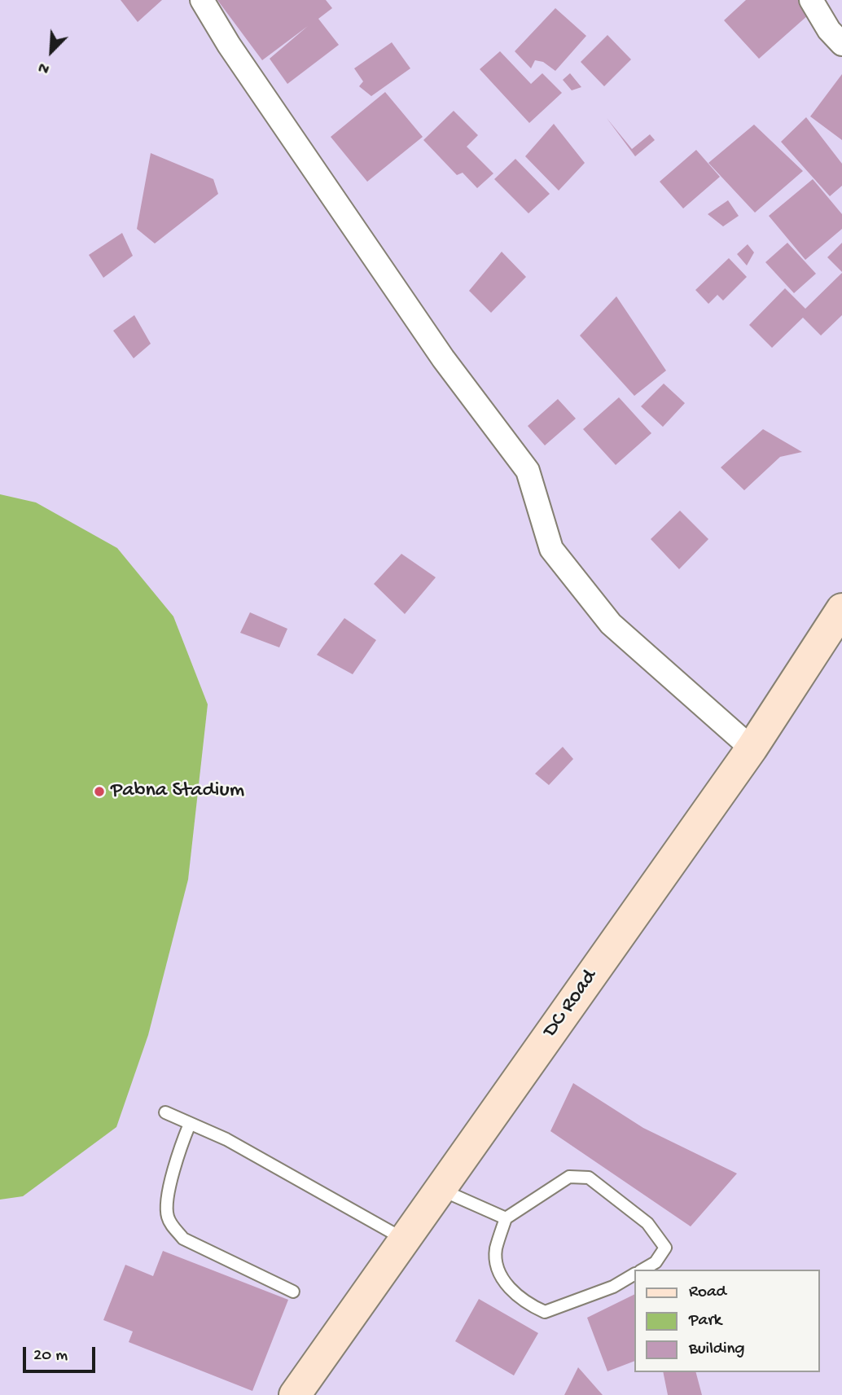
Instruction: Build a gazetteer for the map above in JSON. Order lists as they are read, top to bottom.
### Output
{
  "streets": {
    "street": ["DC Road"]
  },
  "places": ["Pabna Stadium"],
  "legend": ["Road", "Park", "Building"],
  "scale_bar": "20 m",
  "north": "bottom left"
}
